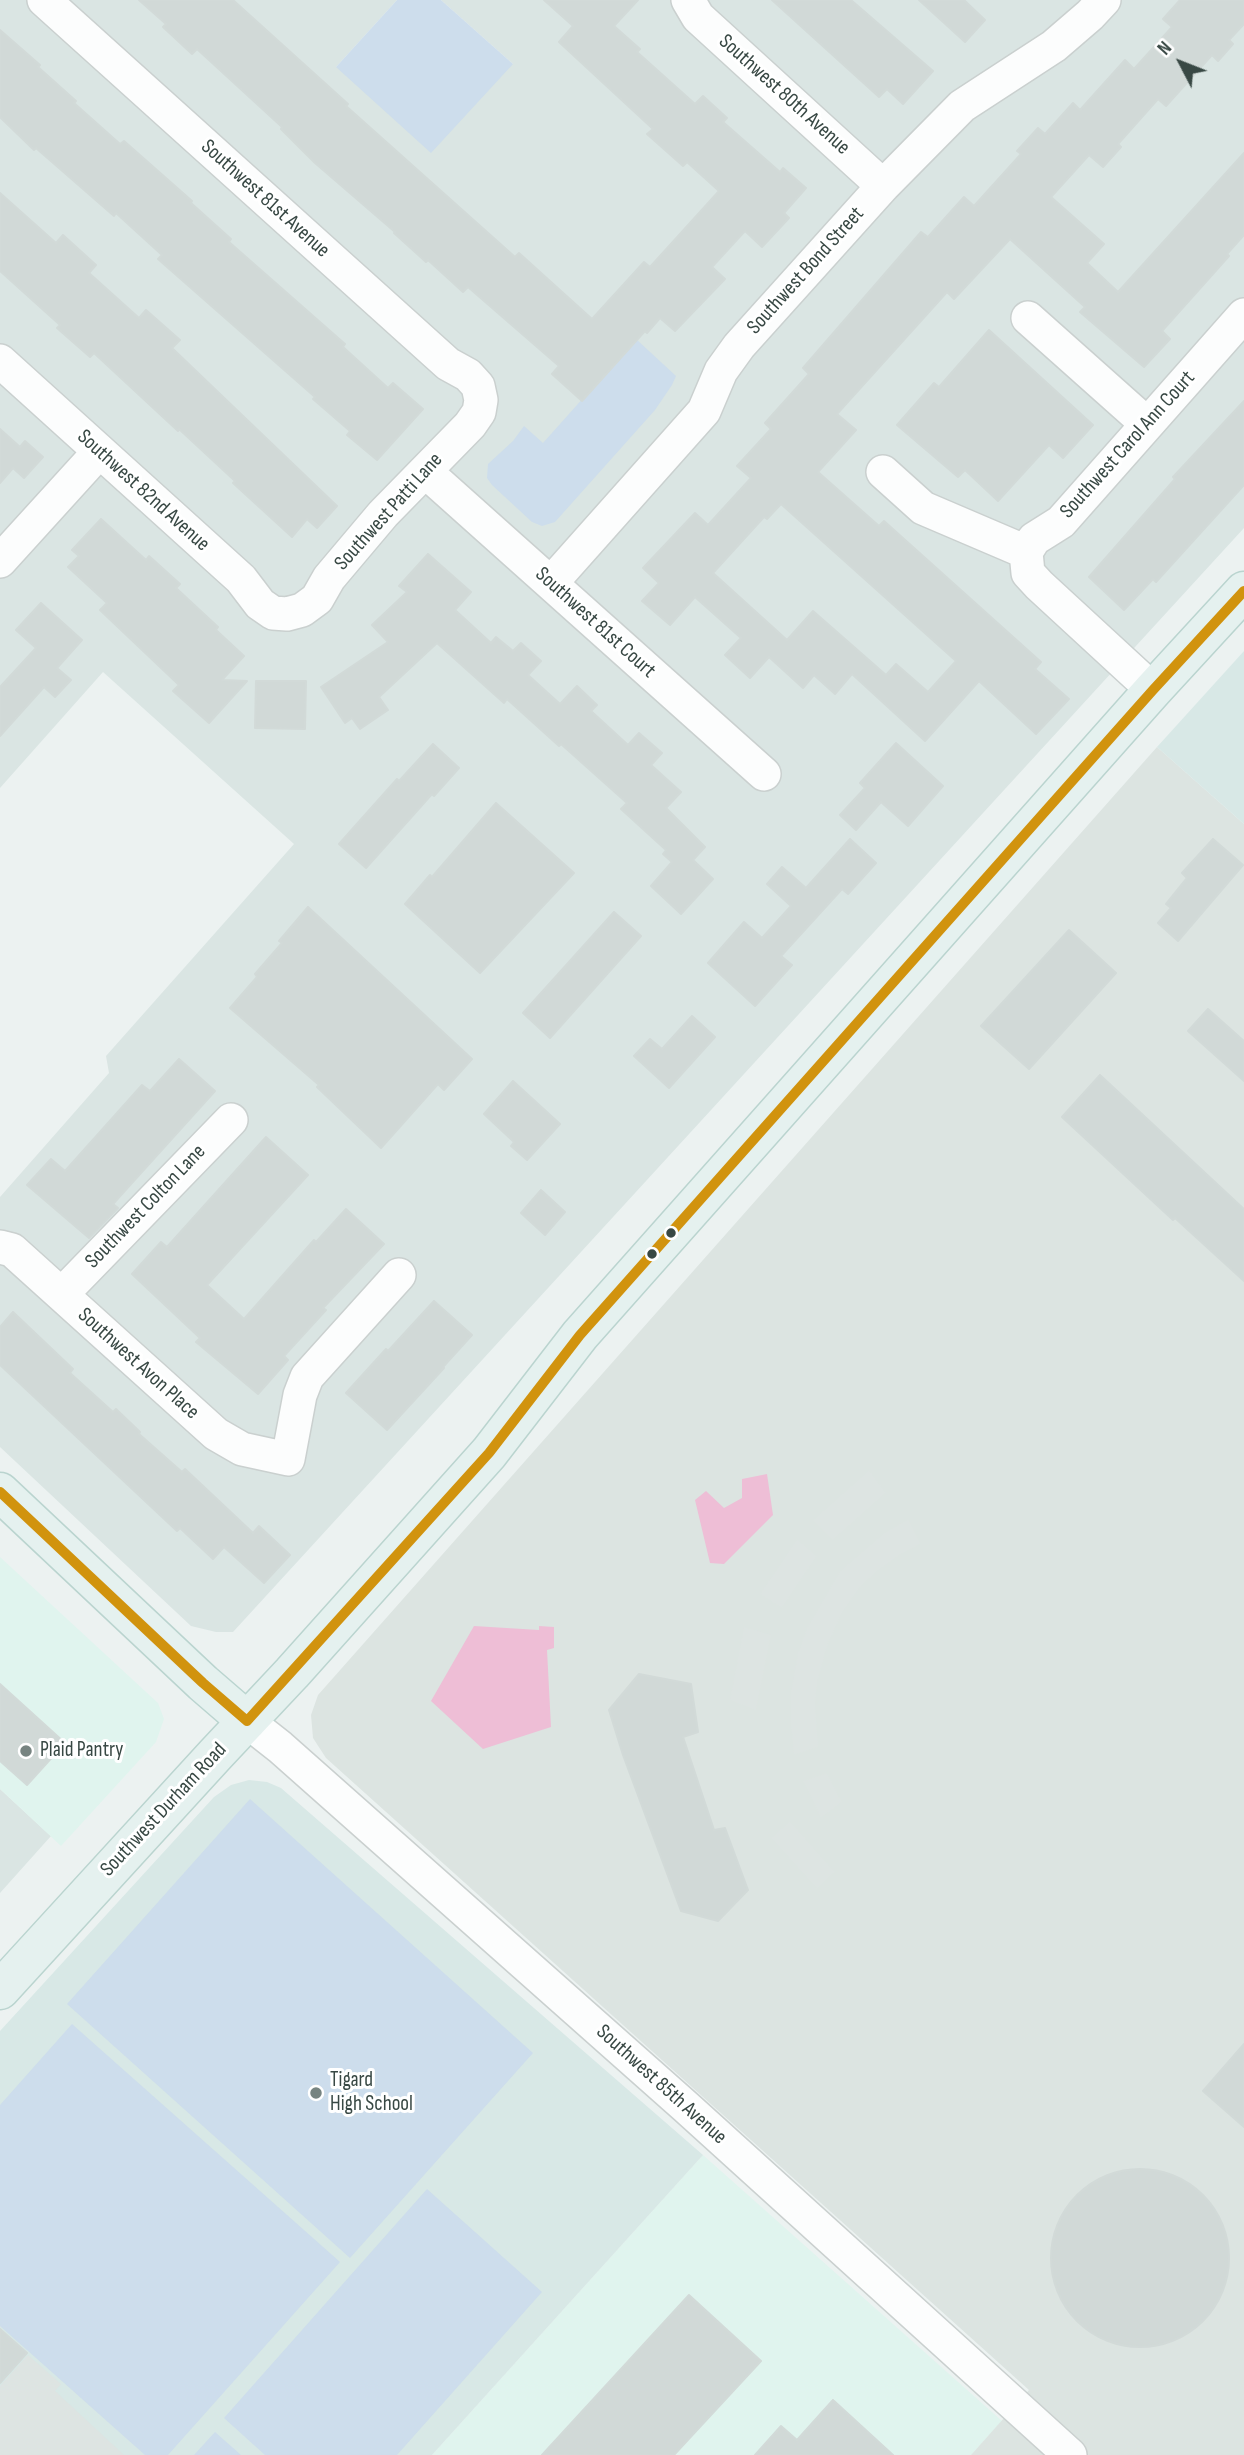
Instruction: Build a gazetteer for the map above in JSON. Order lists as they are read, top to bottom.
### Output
{
  "streets": {
    "main road": ["Southwest Durham Road"],
    "street": [
      "Southwest 80th Avenue",
      "Southwest 81st Avenue",
      "Southwest Bond Street",
      "Southwest Carol Ann Court",
      "Southwest 82nd Avenue",
      "Southwest Patti Lane",
      "Southwest 81st Court",
      "Southwest Colton Lane",
      "Southwest Avon Place",
      "Southwest 85th Avenue"
    ]
  },
  "crossings": [
    ["Southwest 80th Avenue", "Southwest Bond Street"],
    ["Southwest 81st Avenue", "Southwest Patti Lane"],
    ["Southwest Bond Street", "Southwest 81st Court"],
    ["Southwest 82nd Avenue", "Southwest Patti Lane"],
    ["Southwest Patti Lane", "Southwest 81st Court"],
    ["Southwest Colton Lane", "Southwest Avon Place"],
    ["Southwest Durham Road", "Southwest 85th Avenue"]
  ],
  "places": ["Plaid Pantry", "Tigard High School"],
  "north": "top left"
}
